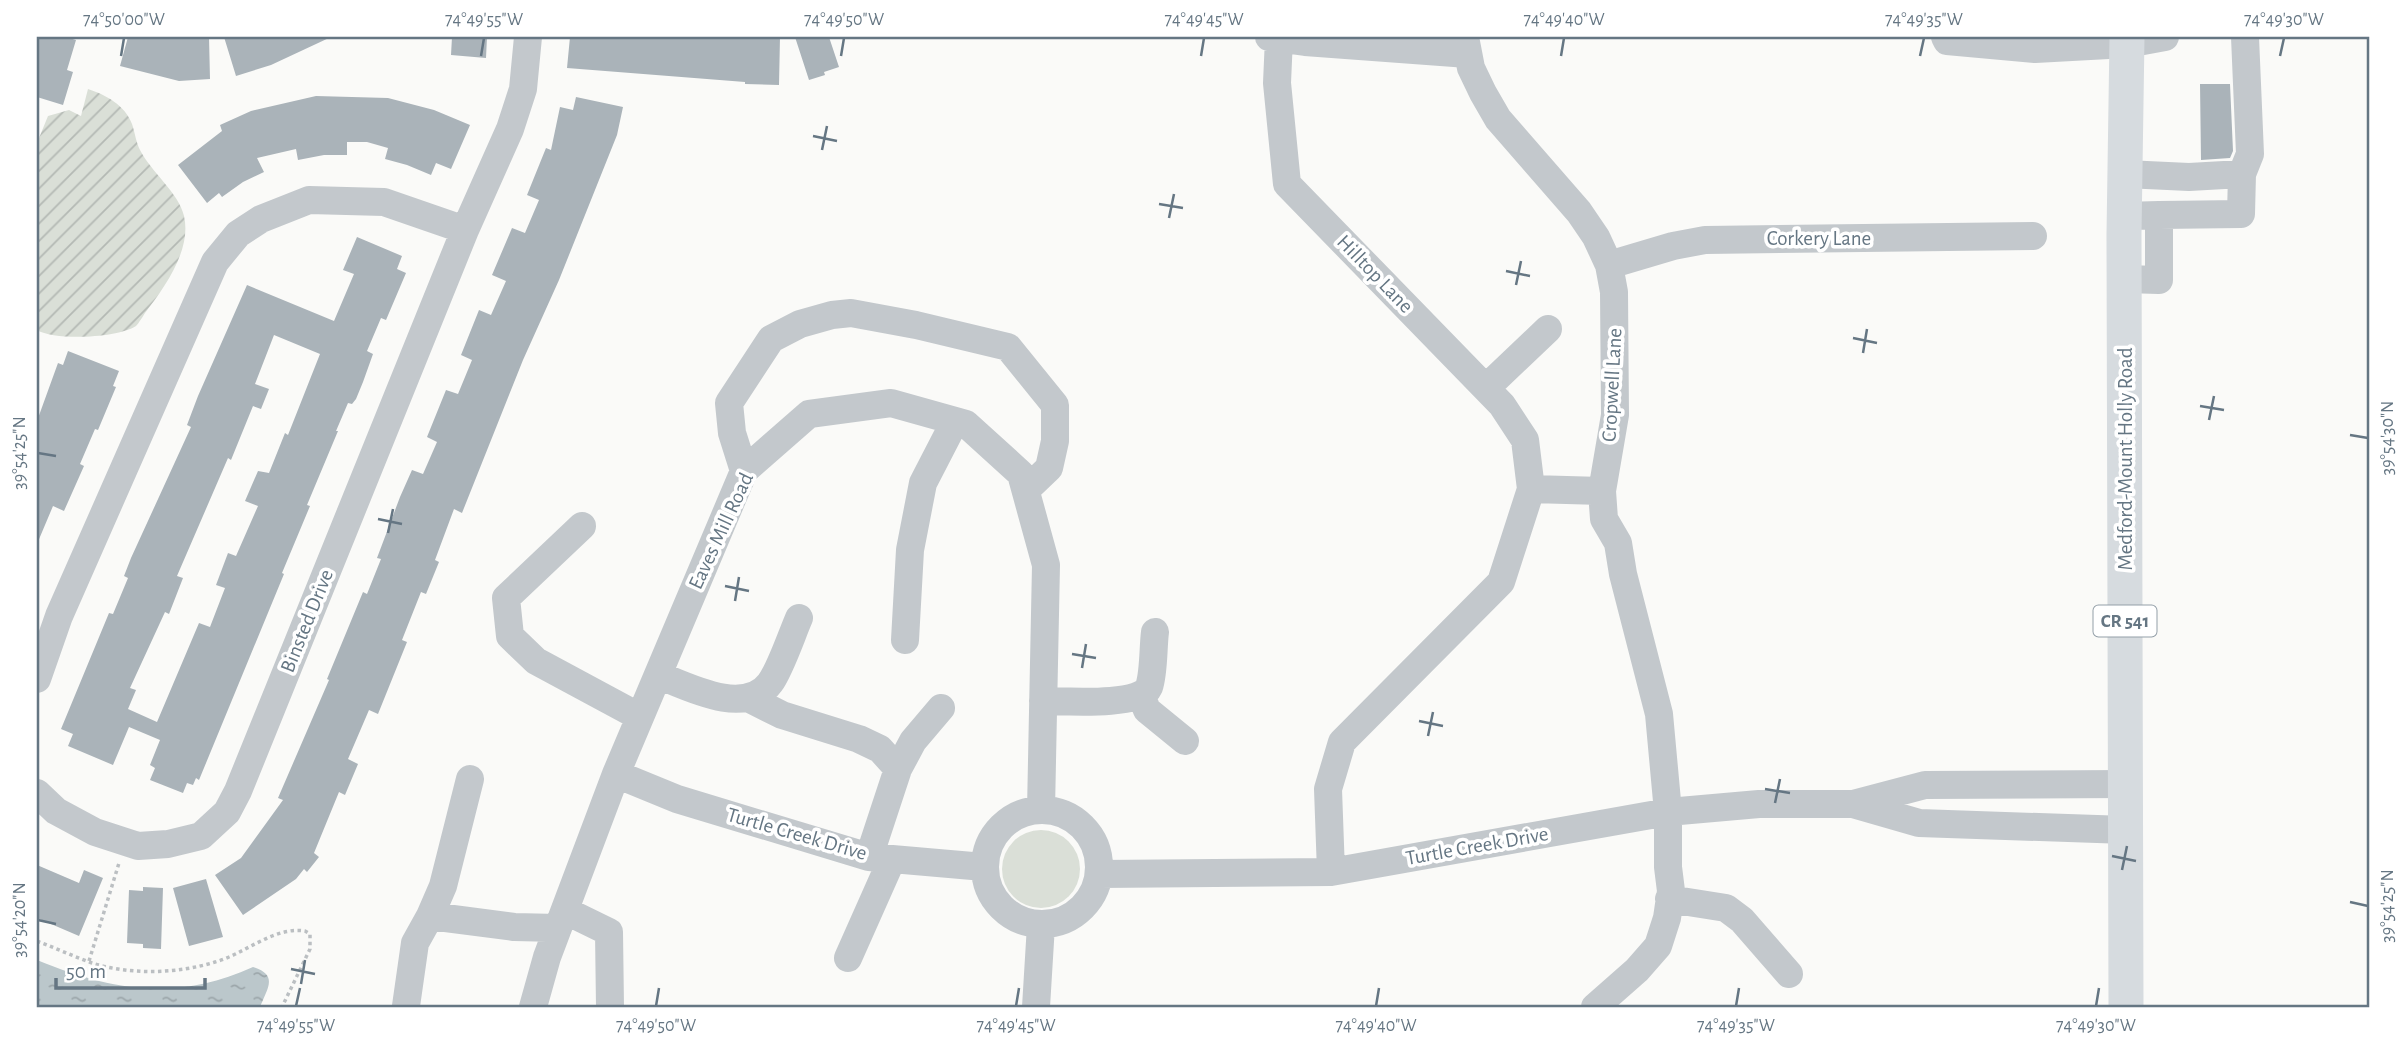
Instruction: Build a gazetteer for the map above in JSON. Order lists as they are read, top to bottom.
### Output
{
  "streets": {
    "main road": ["Medford-Mount Holly Road", "CR 541"],
    "street": [
      "Corkery Lane",
      "Hilltop Lane",
      "Cropwell Lane",
      "Eaves Mill Road",
      "Binsted Drive",
      "Turtle Creek Drive"
    ]
  },
  "crossings": [
    ["Corkery Lane", "Cropwell Lane"],
    ["Hilltop Lane", "Turtle Creek Drive"],
    ["Cropwell Lane", "Turtle Creek Drive"],
    ["Medford-Mount Holly Road", "Turtle Creek Drive"],
    ["Eaves Mill Road", "Turtle Creek Drive"]
  ],
  "scale_bar": "50 m",
  "coordinates": [
    "74°50'00\"W",
    "74°49'55\"W",
    "74°49'50\"W",
    "74°49'45\"W",
    "74°49'40\"W",
    "74°49'35\"W",
    "74°49'30\"W",
    "39°54'30\"N",
    "39°54'25\"N",
    "39°54'20\"N"
  ]
}
